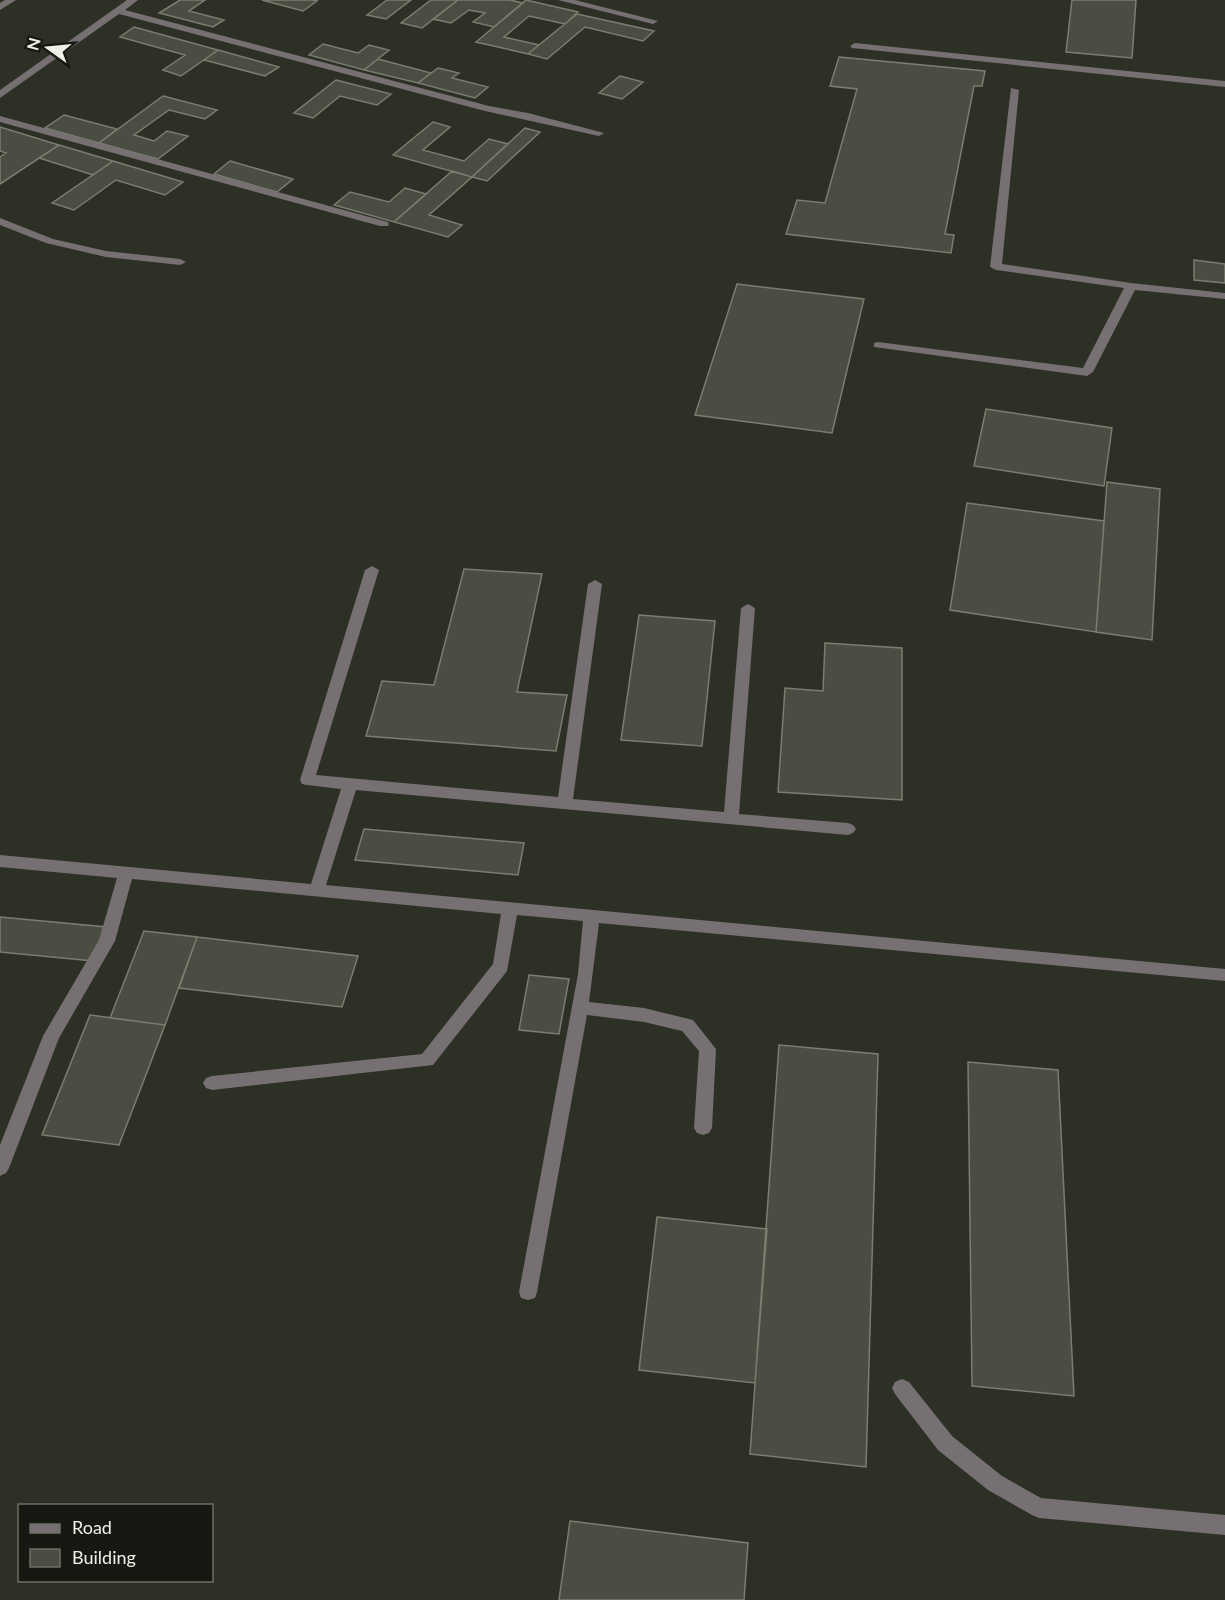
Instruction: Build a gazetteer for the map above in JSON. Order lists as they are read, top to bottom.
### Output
{
  "legend": ["Road", "Building"],
  "north": "left"
}
